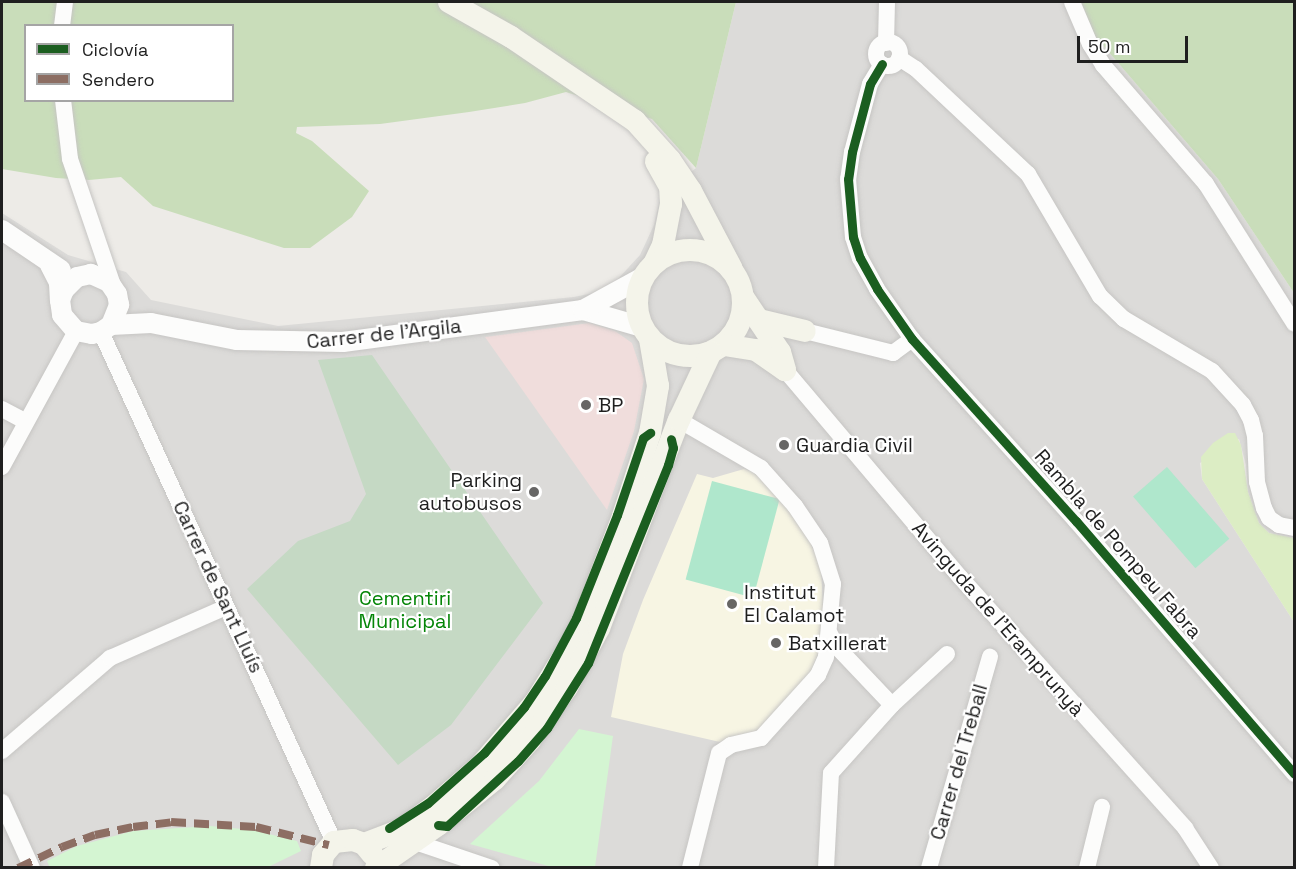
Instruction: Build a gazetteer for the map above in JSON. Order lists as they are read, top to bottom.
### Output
{
  "streets": {
    "street": [
      "Carrer de l'Argila",
      "Rambla de Pompeu Fabra",
      "Carrer de Sant Lluís",
      "Avinguda de l'Eramprunyà",
      "Carrer del Treball"
    ]
  },
  "crossings": [
    ["Carrer de l'Argila", "Carrer de Sant Lluís"]
  ],
  "parks": ["Cementiri Municipal"],
  "places": [
    "BP",
    "Guardia Civil",
    "Parking autobusos",
    "Institut El Calamot",
    "Batxillerat"
  ],
  "legend": ["Ciclovía", "Sendero"],
  "scale_bar": "50 m"
}
